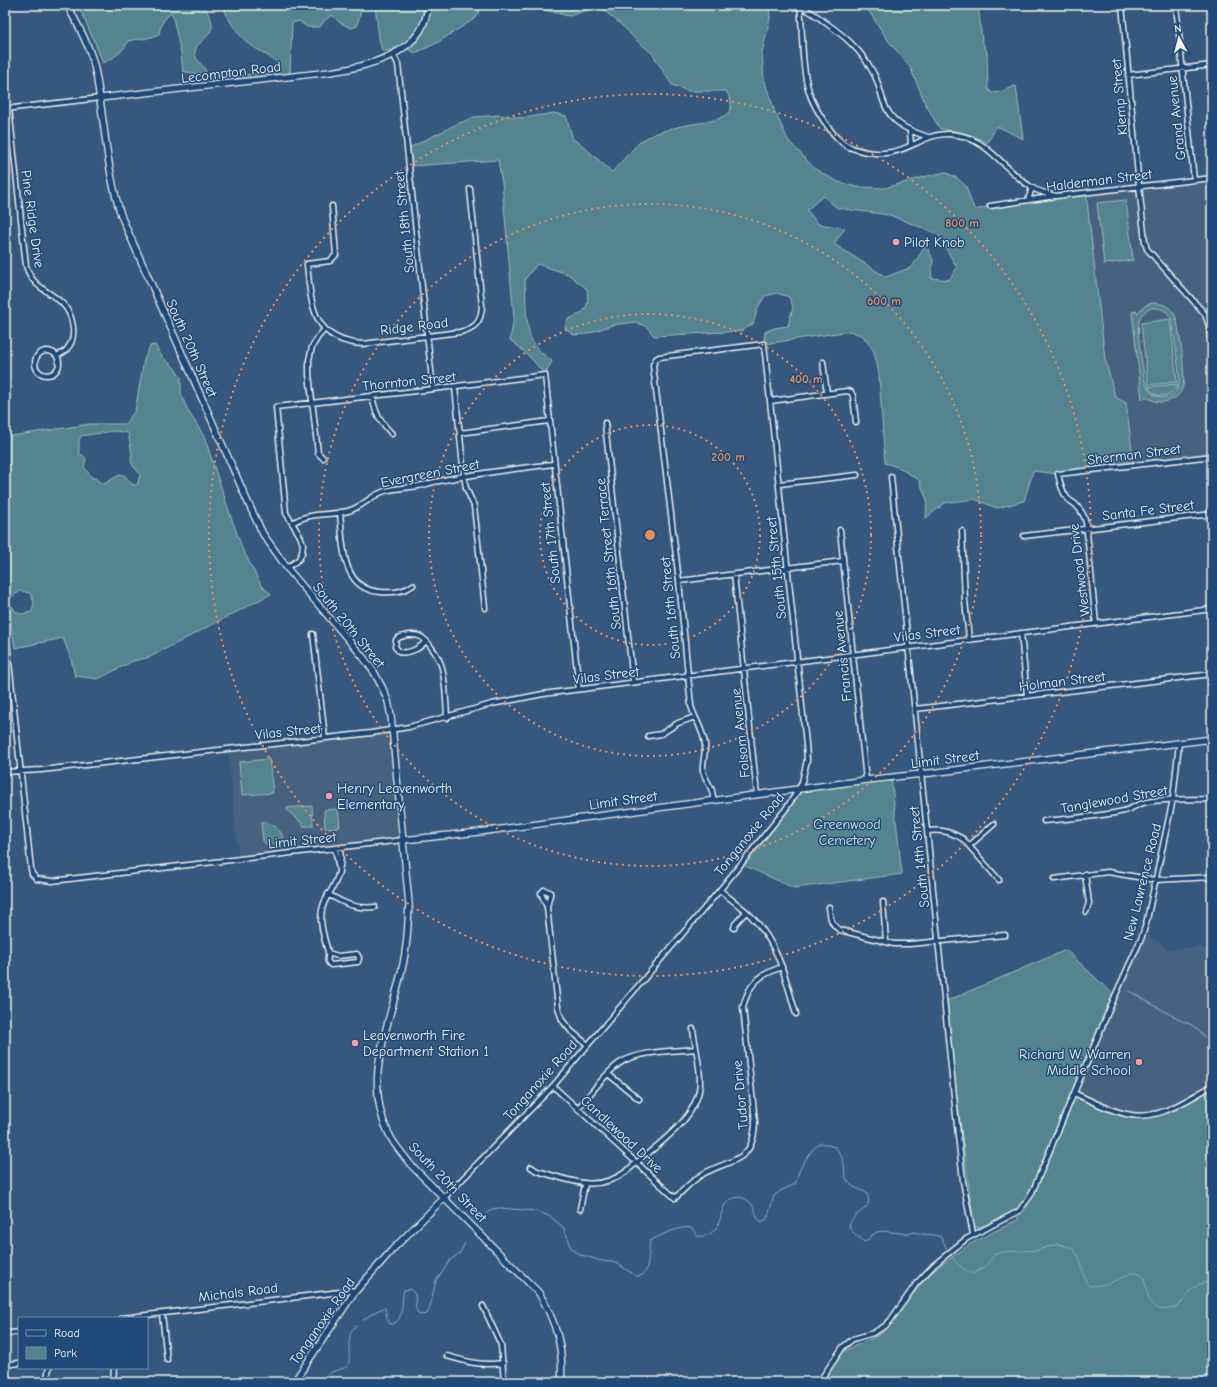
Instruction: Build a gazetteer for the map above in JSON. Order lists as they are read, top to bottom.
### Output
{
  "streets": {
    "main road": [
      "Lecompton Road",
      "South 20th Street",
      "Limit Street",
      "Tonganoxie Road"
    ],
    "street": [
      "Klemp Street",
      "Grand Avenue",
      "Halderman Street",
      "Pine Ridge Drive",
      "South 18th Street",
      "Ridge Road",
      "Thornton Street",
      "Sherman Street",
      "Evergreen Street",
      "Santa Fe Street",
      "South 17th Street",
      "South 16th Street Terrace",
      "South 15th Street",
      "Westwood Drive",
      "South 16th Street",
      "Vilas Street",
      "Francis Avenue",
      "Holman Street",
      "Folsom Avenue",
      "Tanglewood Street",
      "South 14th Street",
      "New Lawrence Road",
      "Tudor Drive",
      "Candlewood Drive",
      "Michals Road"
    ]
  },
  "crossings": [
    ["Lecompton Road", "Pine Ridge Drive"],
    ["Lecompton Road", "South 18th Street"],
    ["Lecompton Road", "South 20th Street"],
    ["Klemp Street", "Halderman Street"],
    ["Grand Avenue", "Halderman Street"],
    ["South 18th Street", "Ridge Road"],
    ["South 18th Street", "Thornton Street"],
    ["South 20th Street", "Vilas Street"],
    ["South 20th Street", "Limit Street"],
    ["South 20th Street", "Tonganoxie Road"],
    ["Thornton Street", "Evergreen Street"],
    ["Thornton Street", "South 17th Street"],
    ["Sherman Street", "Westwood Drive"],
    ["Evergreen Street", "South 17th Street"],
    ["Santa Fe Street", "Westwood Drive"],
    ["South 17th Street", "Vilas Street"],
    ["South 16th Street Terrace", "Vilas Street"],
    ["South 15th Street", "South 16th Street"],
    ["South 15th Street", "Vilas Street"],
    ["South 15th Street", "Limit Street"],
    ["South 15th Street", "Tonganoxie Road"],
    ["Westwood Drive", "Vilas Street"],
    ["South 16th Street", "Vilas Street"],
    ["South 16th Street", "Limit Street"],
    ["Vilas Street", "Francis Avenue"],
    ["Vilas Street", "Folsom Avenue"],
    ["Vilas Street", "Limit Street"],
    ["Vilas Street", "South 14th Street"],
    ["Francis Avenue", "Limit Street"],
    ["Holman Street", "South 14th Street"],
    ["Folsom Avenue", "Limit Street"],
    ["Limit Street", "Tonganoxie Road"],
    ["Limit Street", "South 14th Street"],
    ["Limit Street", "New Lawrence Road"],
    ["Tanglewood Street", "New Lawrence Road"],
    ["Tonganoxie Road", "Candlewood Drive"],
    ["Tonganoxie Road", "Michals Road"],
    ["South 14th Street", "New Lawrence Road"],
    ["Tudor Drive", "Candlewood Drive"]
  ],
  "parks": ["Greenwood Cemetery"],
  "places": [
    "Pilot Knob",
    "Henry Leavenworth Elementary",
    "Leavenworth Fire Department Station 1",
    "Richard W. Warren Middle School"
  ],
  "legend": ["Road", "Park"],
  "north": "top",
  "rings": [
    "800 m",
    "600 m",
    "400 m",
    "200 m"
  ]
}
